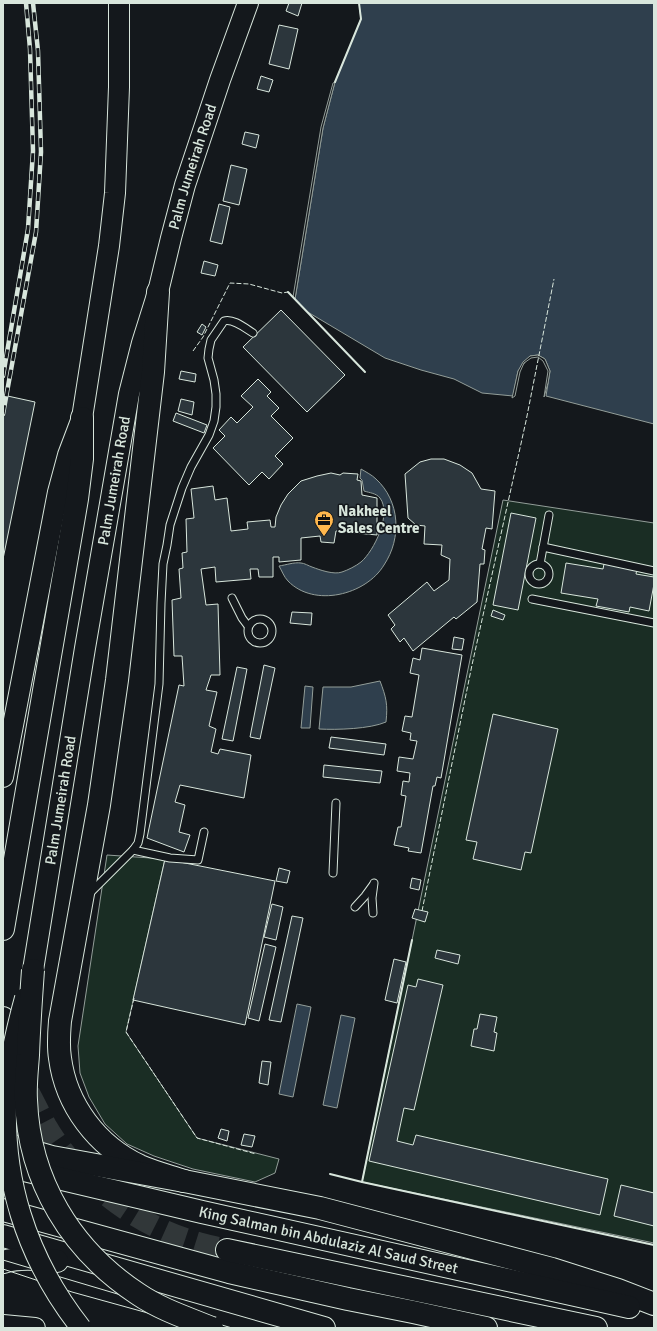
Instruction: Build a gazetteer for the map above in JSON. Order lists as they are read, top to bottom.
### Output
{
  "streets": {
    "main road": ["Palm Jumeirah Road", "King Salman bin Abdulaziz Al Saud Street"]
  },
  "places": {
    "office": ["Nakheel Sales Centre"]
  }
}
